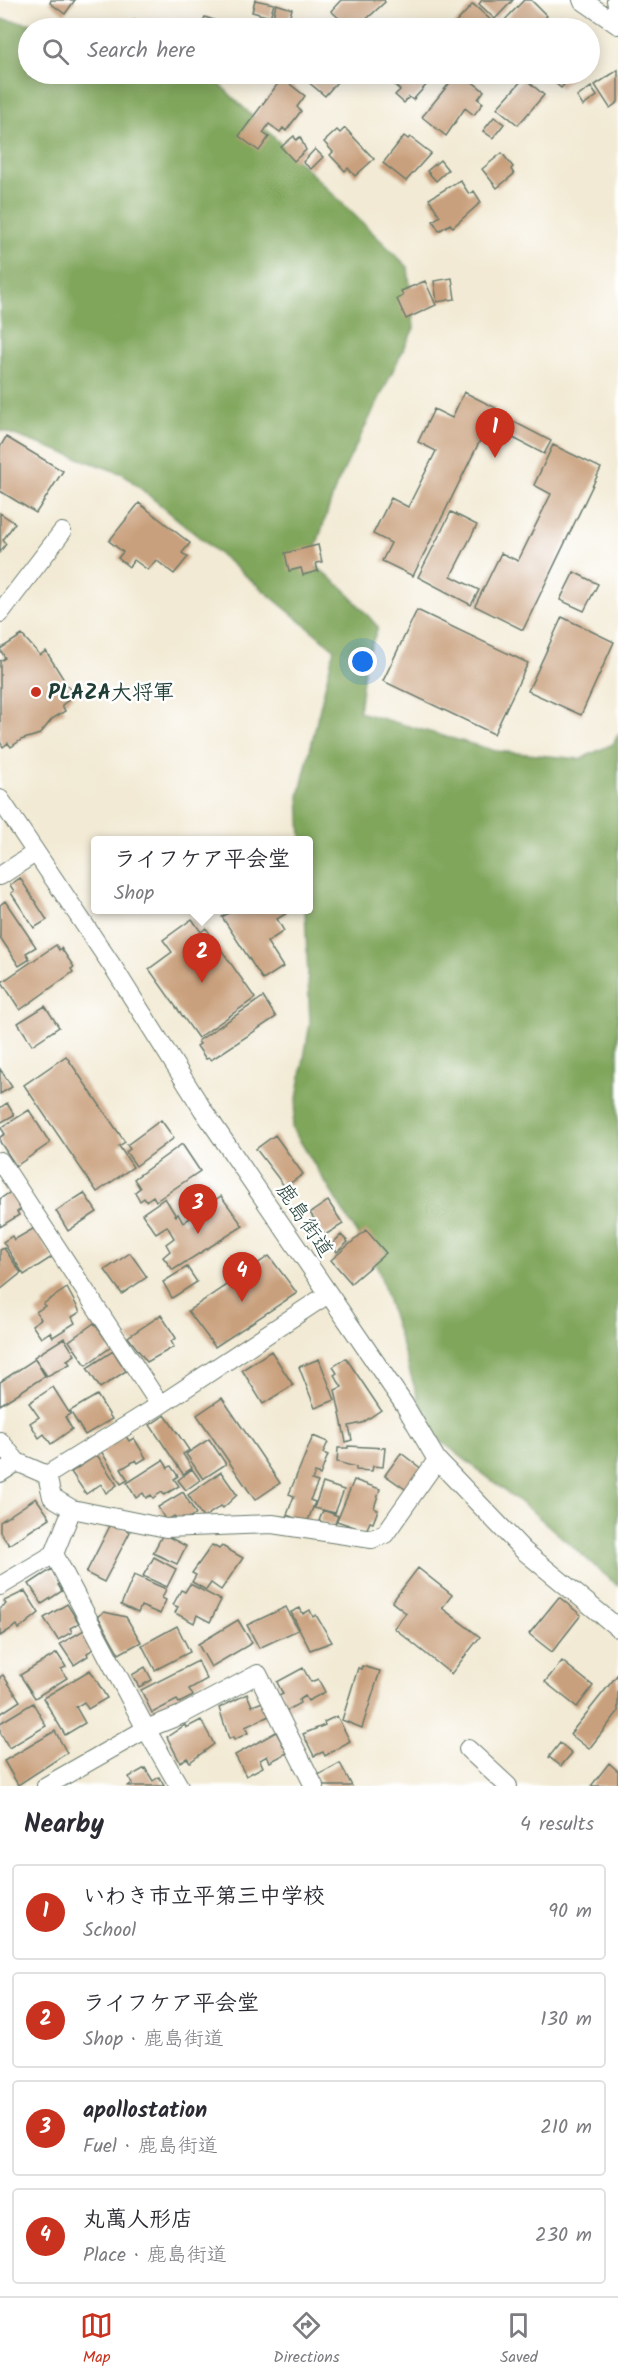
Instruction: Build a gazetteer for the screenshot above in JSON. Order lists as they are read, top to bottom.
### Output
{
  "streets": {
    "street": ["鹿島街道"]
  },
  "places": ["PLAZA大将軍"],
  "page": {
    "search": "Search here",
    "pins": [
      "1",
      "2",
      "3",
      "4"
    ],
    "popup": ["ライフケア平会堂", "Shop"],
    "heading": ["Nearby", "4 results"],
    "list": [
      {
        "mark": "1",
        "name": "いわき市立平第三中学校",
        "note": "School",
        "value": "90 m"
      },
      {
        "mark": "2",
        "name": "ライフケア平会堂",
        "note": "Shop · 鹿島街道",
        "value": "130 m"
      },
      {
        "mark": "3",
        "name": "apollostation",
        "note": "Fuel · 鹿島街道",
        "value": "210 m"
      },
      {
        "mark": "4",
        "name": "丸萬人形店",
        "note": "Place · 鹿島街道",
        "value": "230 m"
      }
    ],
    "nav": ["Map", "Directions", "Saved"]
  }
}
